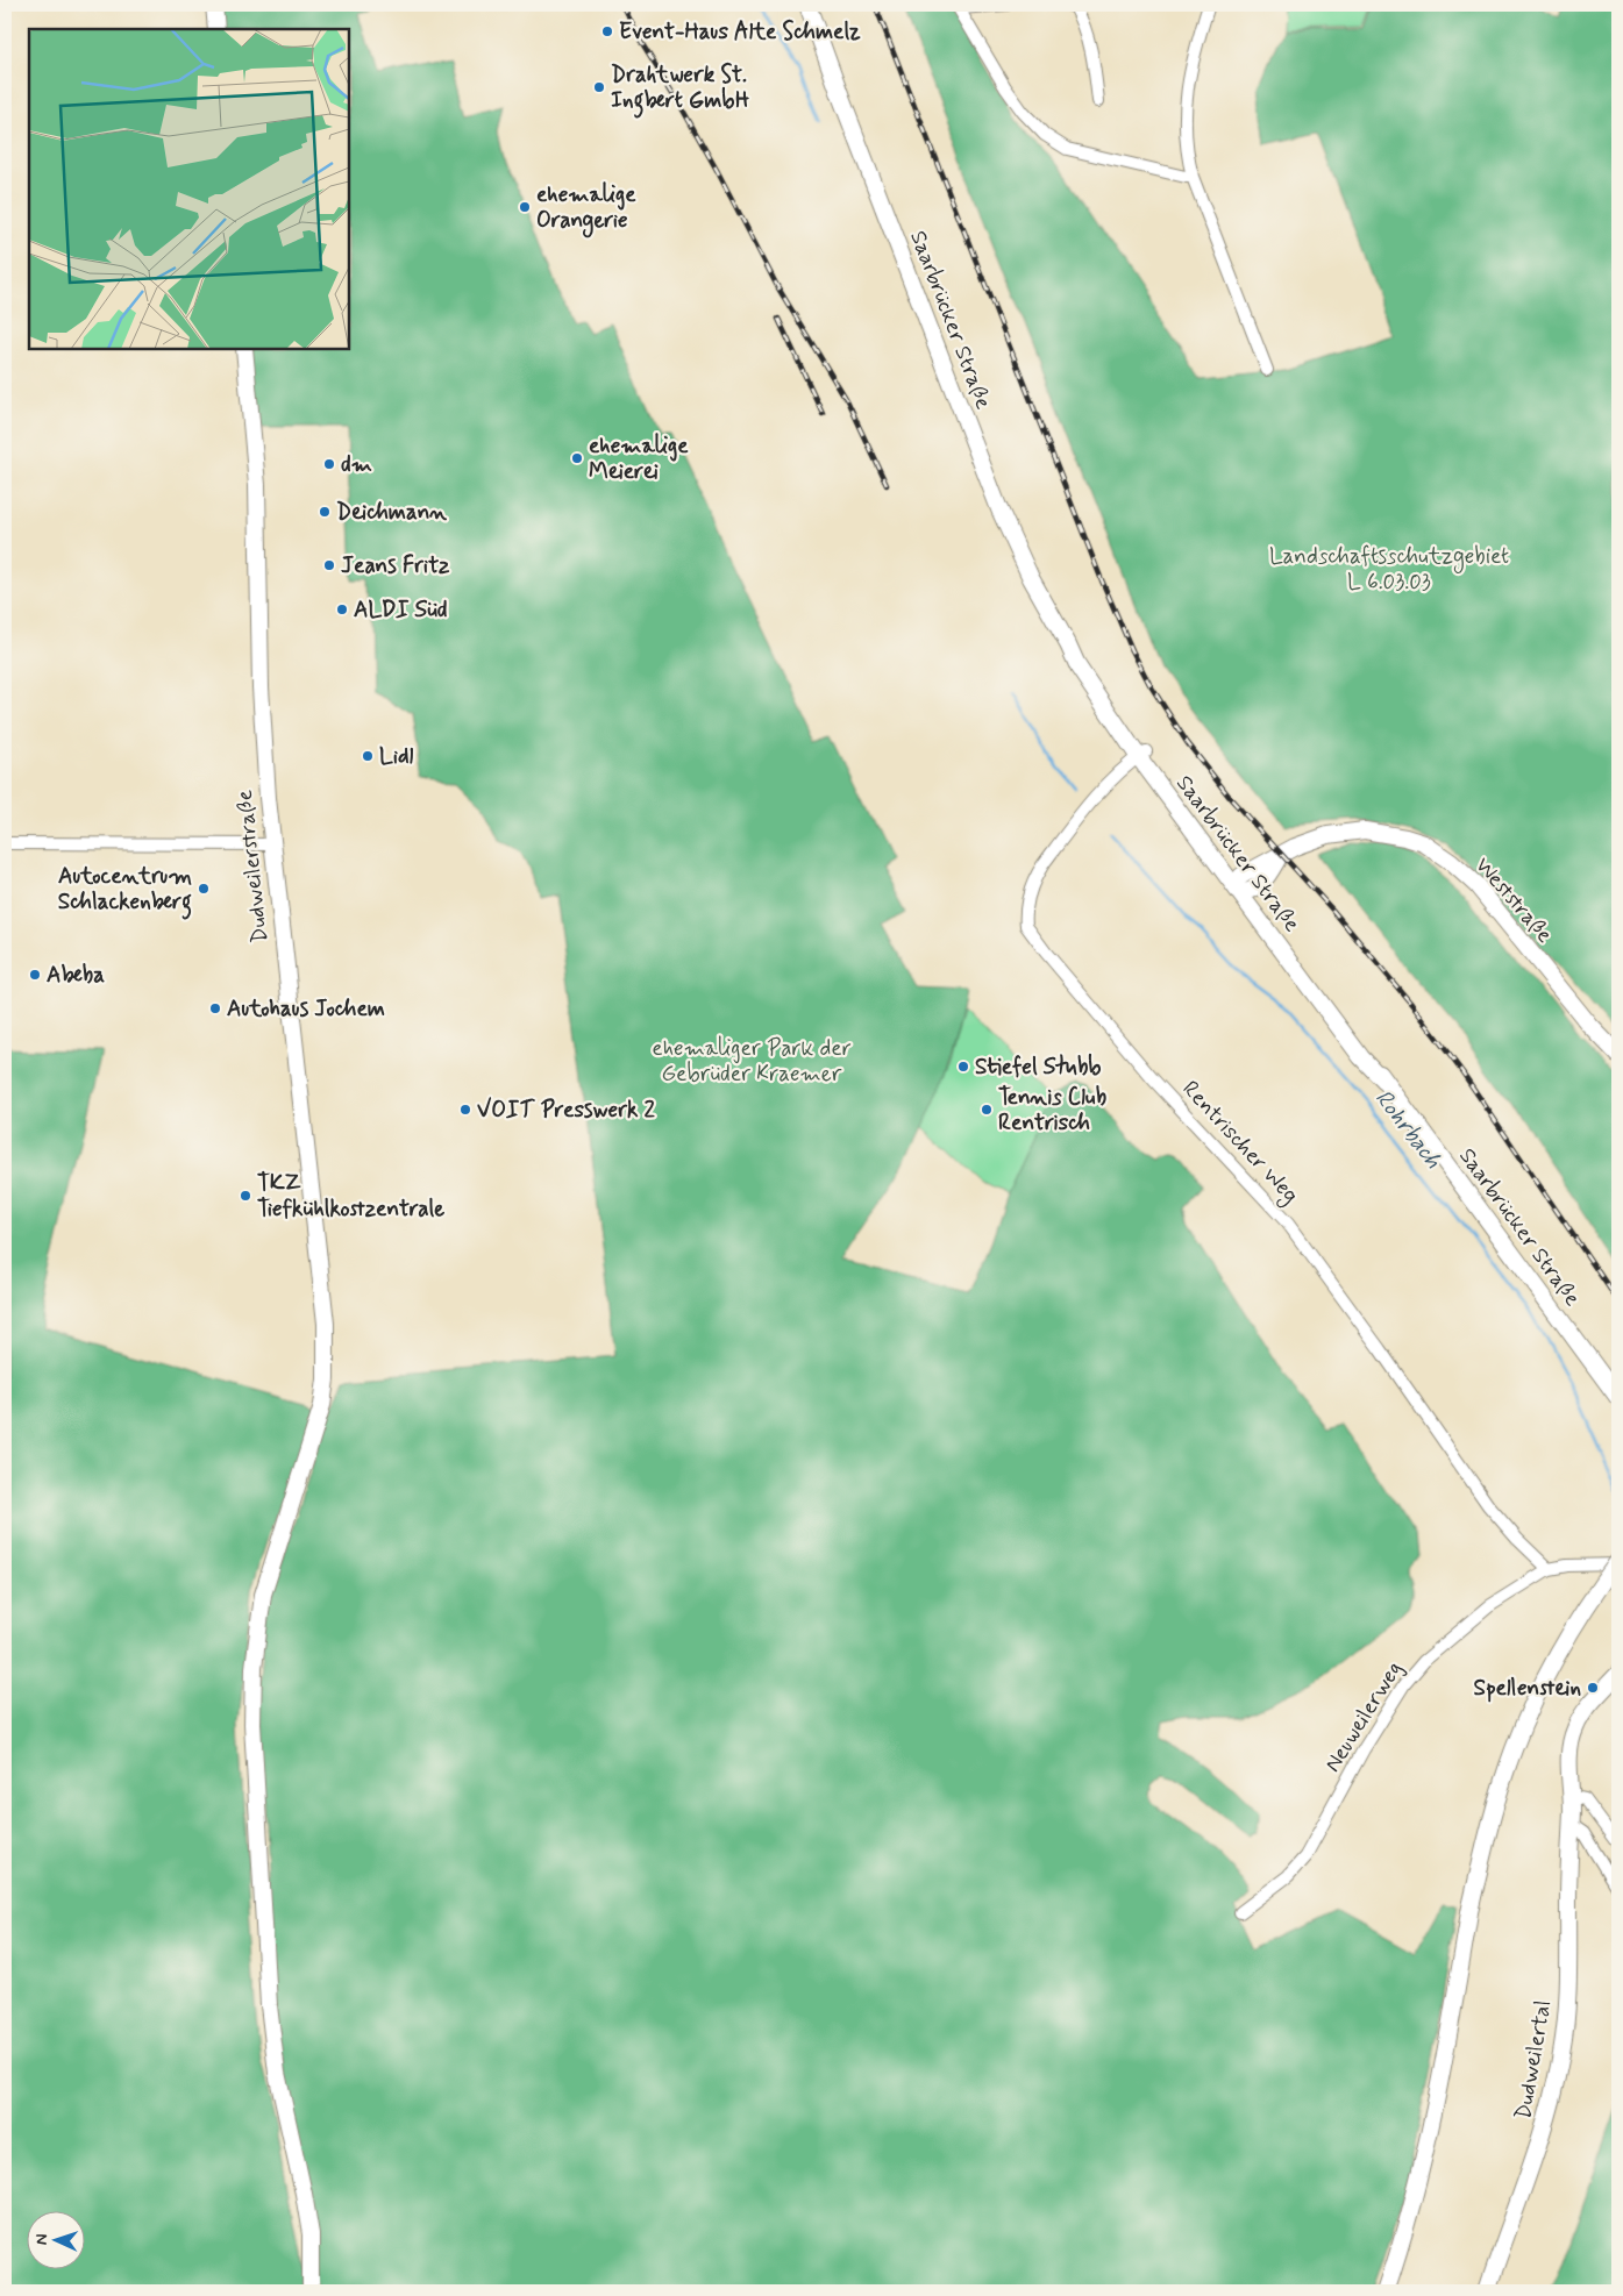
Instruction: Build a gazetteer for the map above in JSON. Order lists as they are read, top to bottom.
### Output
{
  "streets": {
    "main road": [
      "Saarbrücker Straße",
      "Dudweilerstraße",
      "Weststraße",
      "Dudweilertal"
    ],
    "street": ["Rentrischer Weg", "Neuweilerweg"]
  },
  "crossings": [
    ["Saarbrücker Straße", "Weststraße"],
    ["Saarbrücker Straße", "Rentrischer Weg"],
    ["Rentrischer Weg", "Neuweilerweg"]
  ],
  "water": ["Rohrbach"],
  "parks": ["Landschaftsschutzgebiet L 6.03.03", "ehemaliger Park der Gebrüder Kraemer"],
  "places": [
    "Event-Haus Alte Schmelz",
    "Drahtwerk St. Ingbert GmbH",
    "ehemalige Orangerie",
    "ehemalige Meierei",
    "dm",
    "Deichmann",
    "Jeans Fritz",
    "ALDI Süd",
    "Lidl",
    "Autocentrum Schlackenberg",
    "Abeba",
    "Autohaus Jochem",
    "Stiefel Stubb",
    "VOIT Presswerk 2",
    "Tennis Club Rentrisch",
    "TKZ Tiefkühlkostzentrale",
    "Spellenstein"
  ],
  "north": "left"
}
